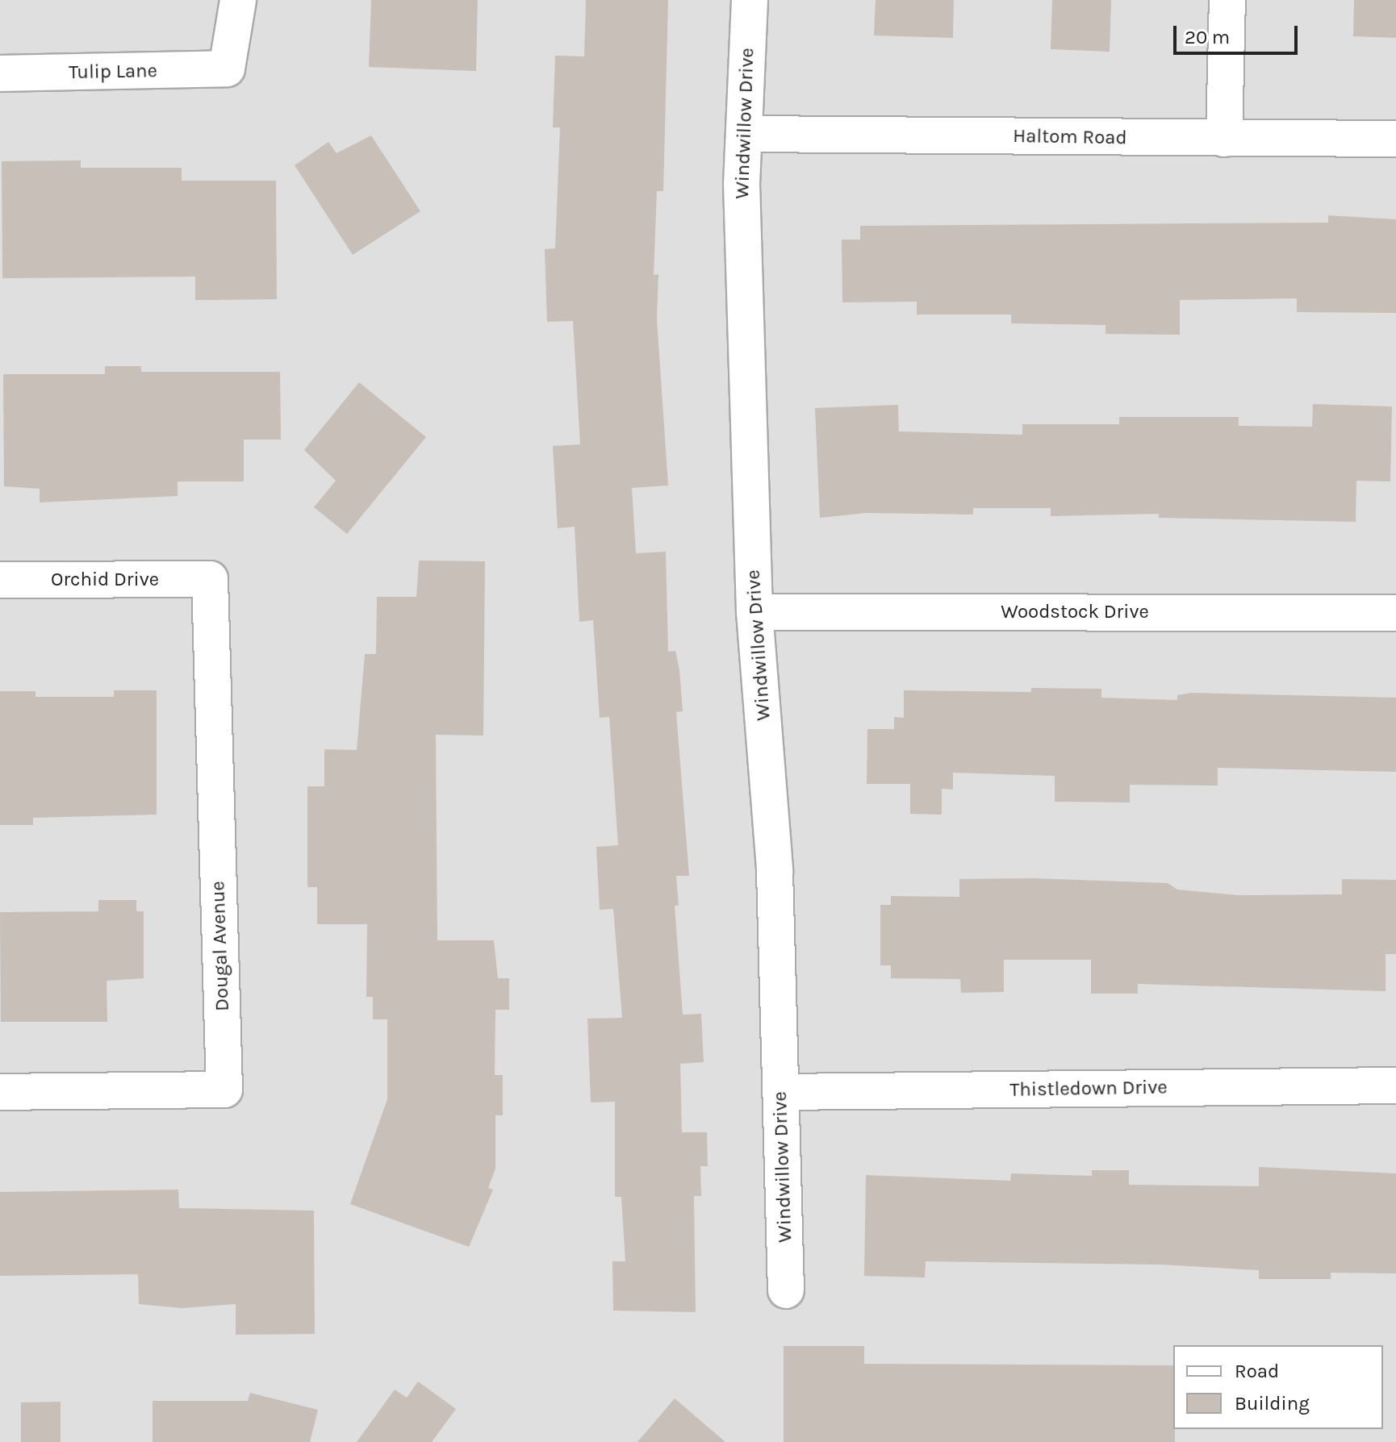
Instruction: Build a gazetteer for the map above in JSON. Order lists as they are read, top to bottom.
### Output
{
  "streets": {
    "street": [
      "Tulip Lane",
      "Windwillow Drive",
      "Haltom Road",
      "Orchid Drive",
      "Woodstock Drive",
      "Dougal Avenue",
      "Thistledown Drive"
    ]
  },
  "crossings": [
    ["Windwillow Drive", "Haltom Road"],
    ["Windwillow Drive", "Woodstock Drive"],
    ["Windwillow Drive", "Thistledown Drive"],
    ["Orchid Drive", "Dougal Avenue"]
  ],
  "legend": ["Road", "Building"],
  "scale_bar": "20 m"
}
